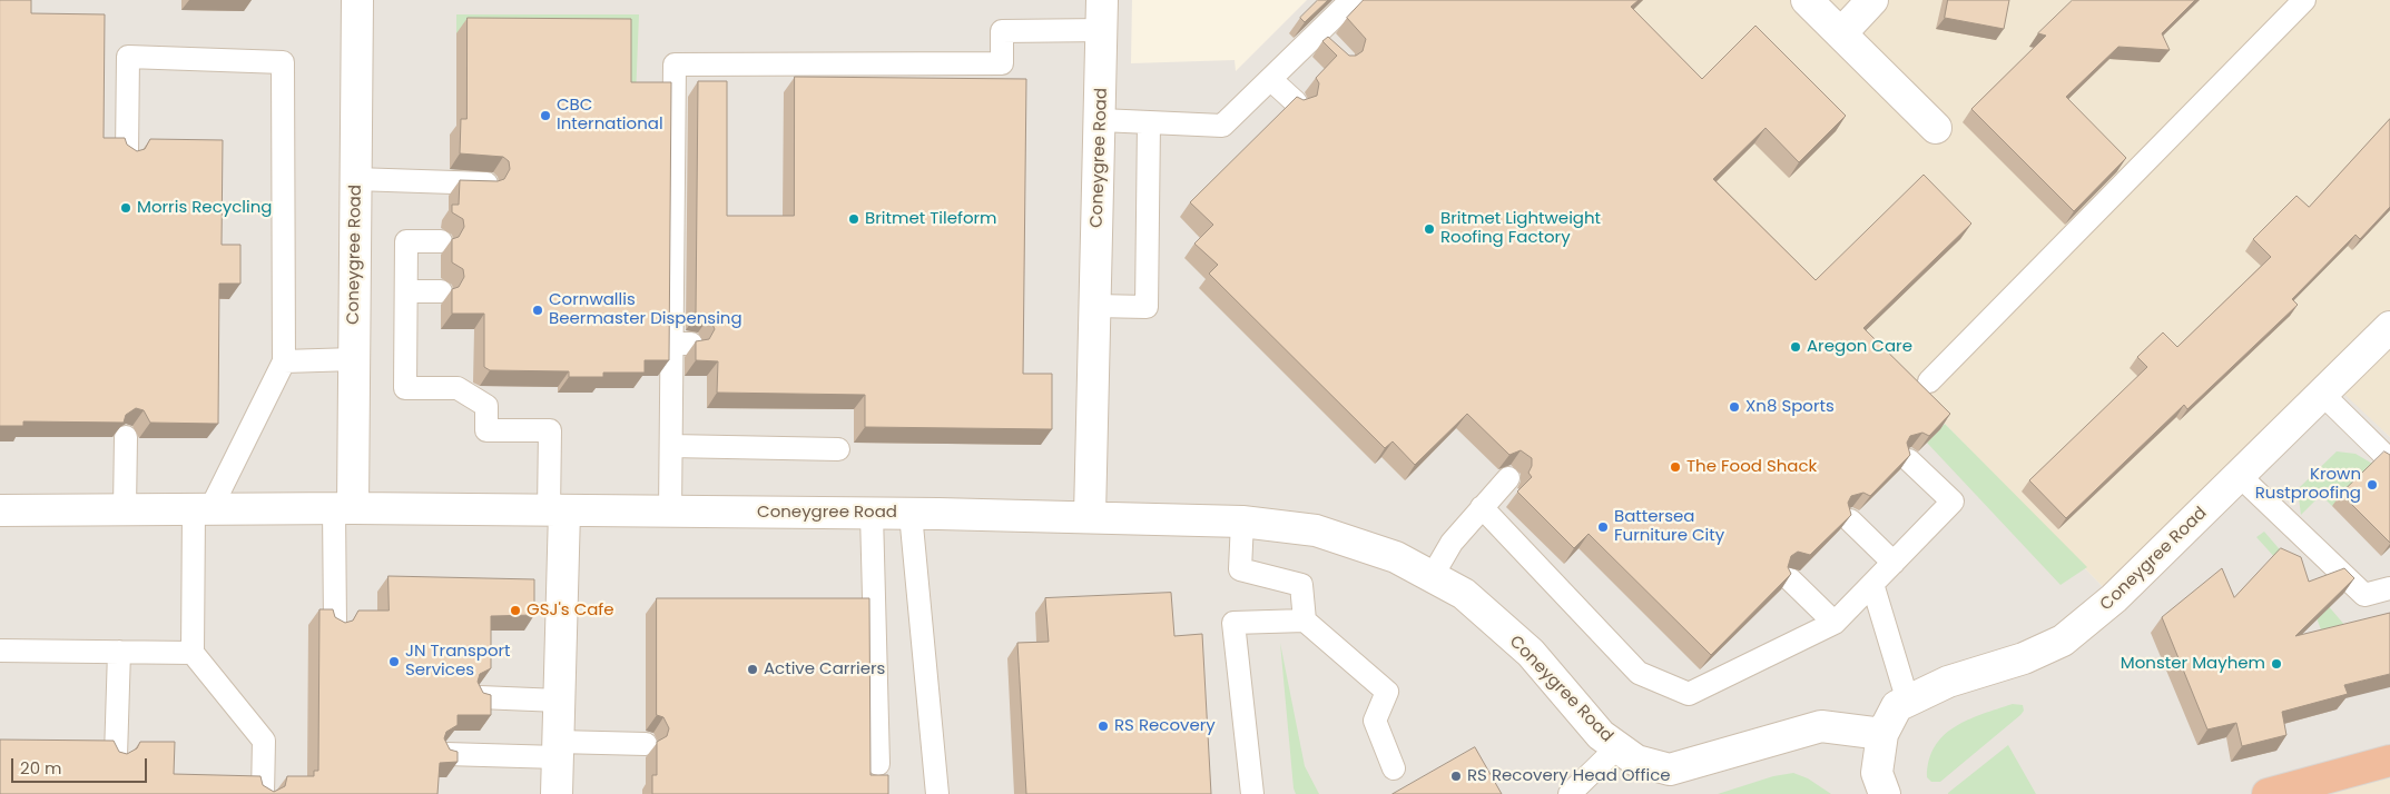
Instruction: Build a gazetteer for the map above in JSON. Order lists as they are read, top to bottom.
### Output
{
  "streets": {
    "street": ["Coneygree Road"]
  },
  "places": [
    "CBC International",
    "Morris Recycling",
    "Britmet Tileform",
    "Britmet Lightweight Roofing Factory",
    "Cornwallis Beermaster Dispensing",
    "Aregon Care",
    "Xn8 Sports",
    "The Food Shack",
    "Krown Rustproofing",
    "Battersea Furniture City",
    "GSJ's Cafe",
    "JN Transport Services",
    "Monster Mayhem",
    "Active Carriers",
    "RS Recovery",
    "RS Recovery Head Office"
  ],
  "scale_bar": "20 m"
}
